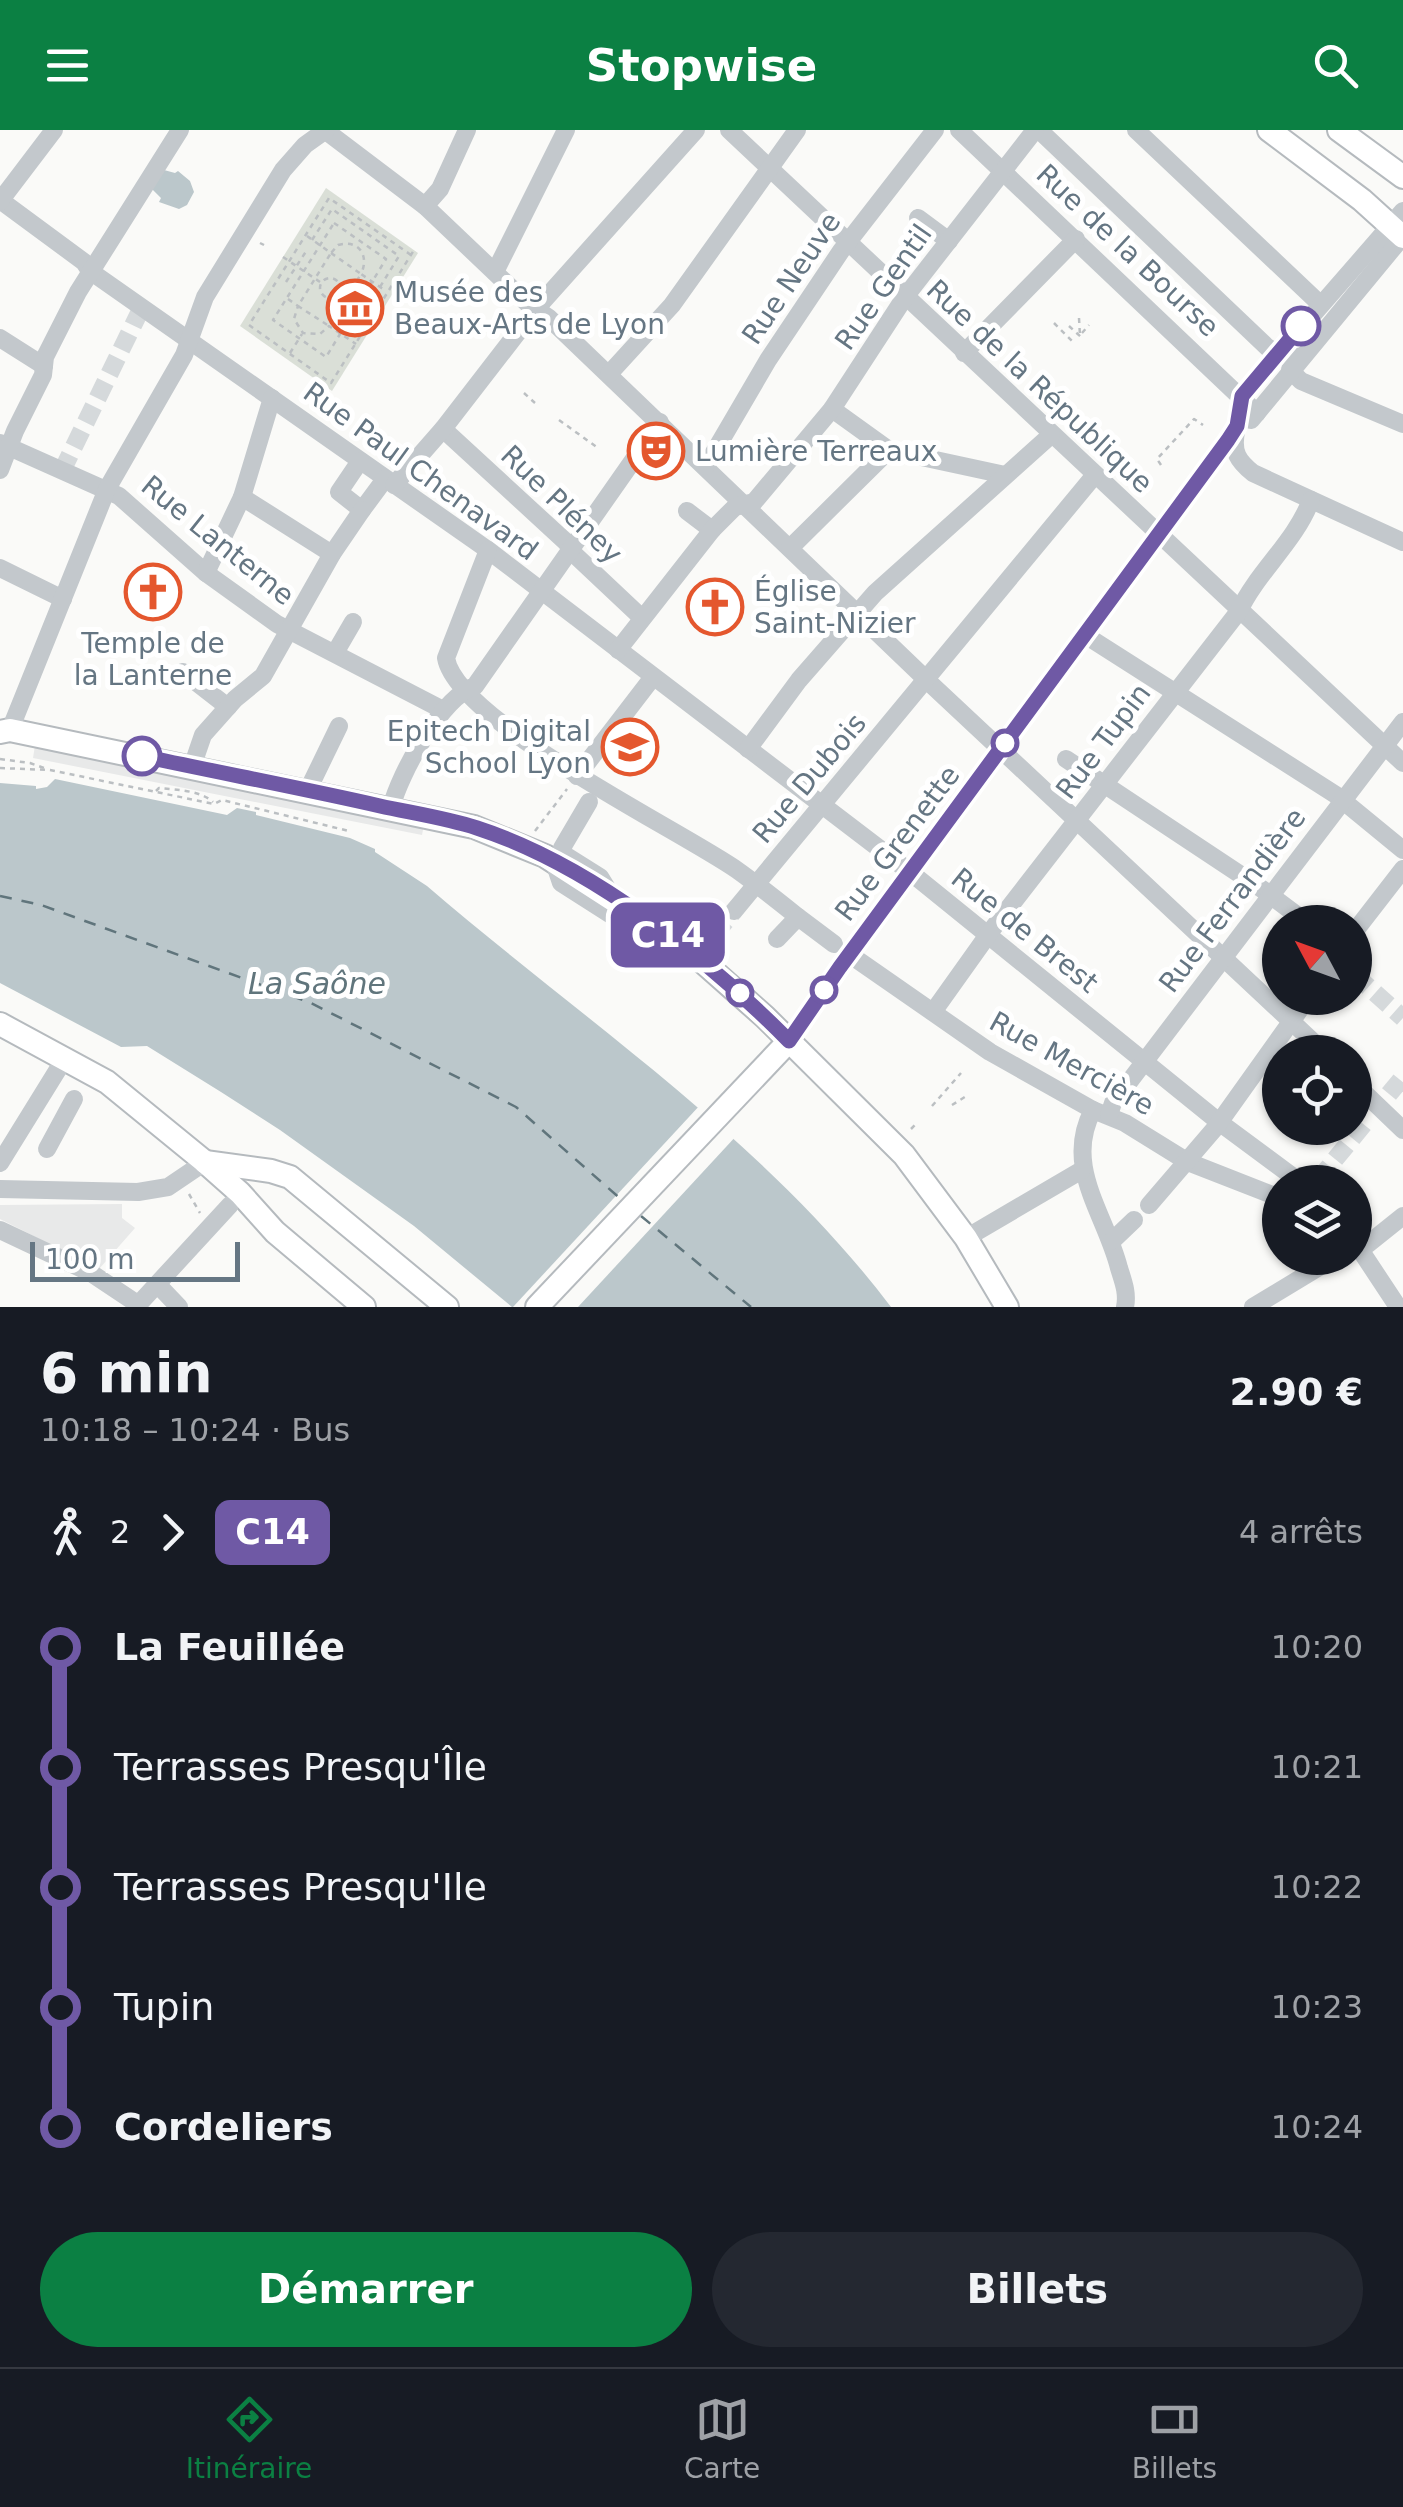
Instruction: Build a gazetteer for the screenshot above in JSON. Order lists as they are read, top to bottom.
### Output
{
  "streets": {
    "street": [
      "Rue de la Bourse",
      "Rue Neuve",
      "Rue Gentil",
      "Rue de la République",
      "Rue Paul Chenavard",
      "Rue Pléney",
      "Rue Lanterne",
      "Rue Tupin",
      "Rue Dubois",
      "Rue Grenette",
      "Rue Ferrandière",
      "Rue de Brest",
      "Rue Mercière"
    ]
  },
  "crossings": [
    ["Rue de la Bourse", "Rue Gentil"],
    ["Rue de la Bourse", "Rue Grenette"],
    ["Rue Neuve", "Rue de la République"],
    ["Rue Gentil", "Rue de la République"],
    ["Rue Gentil", "Rue Paul Chenavard"],
    ["Rue Gentil", "Rue Pléney"],
    ["Rue Gentil", "Rue de Brest"],
    ["Rue de la République", "Rue Tupin"],
    ["Rue de la République", "Rue Dubois"],
    ["Rue de la République", "Rue Grenette"],
    ["Rue de la République", "Rue Ferrandière"],
    ["Rue Paul Chenavard", "Rue de Brest"],
    ["Rue Tupin", "Rue de Brest"],
    ["Rue Tupin", "Rue Mercière"],
    ["Rue Dubois", "Rue de Brest"],
    ["Rue Dubois", "Rue Mercière"],
    ["Rue Grenette", "Rue de Brest"],
    ["Rue Grenette", "Rue Mercière"],
    ["Rue Ferrandière", "Rue de Brest"],
    ["Rue Ferrandière", "Rue Mercière"]
  ],
  "water": ["La Saône"],
  "places": {
    "museum": ["Musée des Beaux-Arts de Lyon"],
    "theatre": ["Lumière Terreaux"],
    "church": ["Temple de la Lanterne", "Église Saint-Nizier"],
    "school or university": ["Epitech Digital School Lyon"]
  },
  "lines": ["bus line C14"],
  "scale_bar": "100 m",
  "north": "top left",
  "page": {
    "header": "Stopwise",
    "on_map": "C14",
    "scale": "100 m",
    "heading": ["6 min", "10:18 – 10:24 · Bus", "2.90 €"],
    "legs": ["2", "C14", "4 arrêts"],
    "list": [
      {
        "name": "La Feuillée",
        "value": "10:20"
      },
      {
        "name": "Terrasses Presqu'Île",
        "value": "10:21"
      },
      {
        "name": "Terrasses Presqu'Ile",
        "value": "10:22"
      },
      {
        "name": "Tupin",
        "value": "10:23"
      },
      {
        "name": "Cordeliers",
        "value": "10:24"
      }
    ],
    "buttons": ["Démarrer", "Billets"],
    "tabs": ["Itinéraire", "Carte", "Billets"]
  }
}
